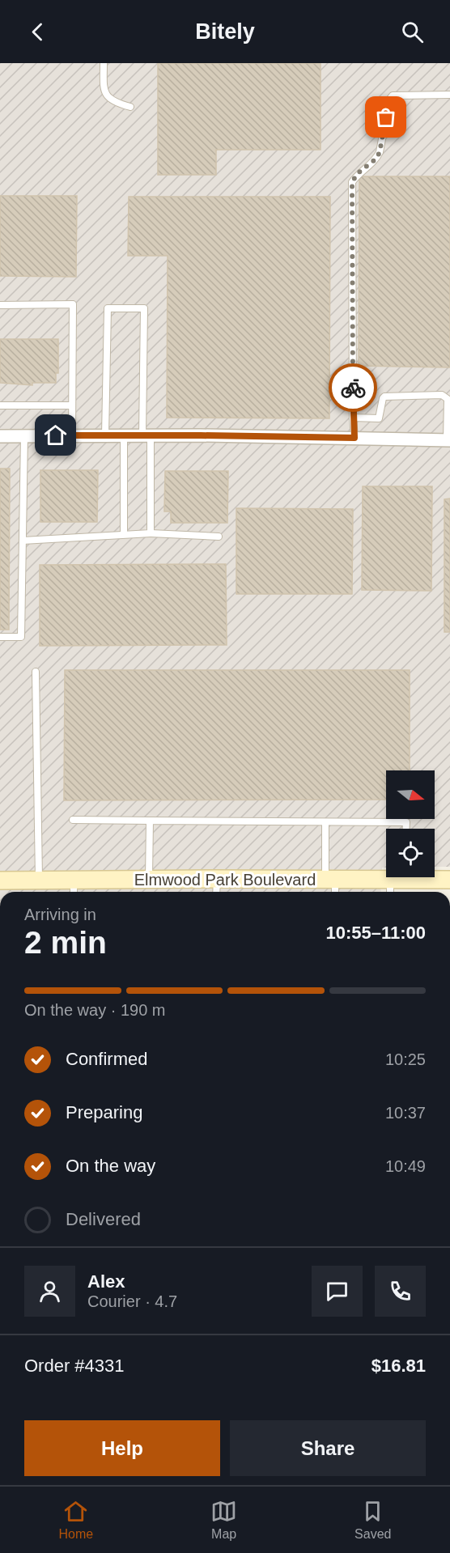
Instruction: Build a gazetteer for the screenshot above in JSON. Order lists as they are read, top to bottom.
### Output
{
  "streets": {
    "street": ["Elmwood Park Boulevard"]
  },
  "north": "right",
  "page": {
    "header": "Bitely",
    "heading": ["2 min", "Arriving in", "10:55–11:00"],
    "panel": [
      "Alex",
      "Courier · 4.7",
      "Order #4331",
      "$16.81"
    ],
    "bar": "On the way · 190 m",
    "list": [
      ["Confirmed", "10:25"],
      ["Preparing", "10:37"],
      ["On the way", "10:49"],
      "Delivered"
    ],
    "buttons": ["Help", "Share"],
    "tabs": ["Home", "Map", "Saved"]
  }
}
